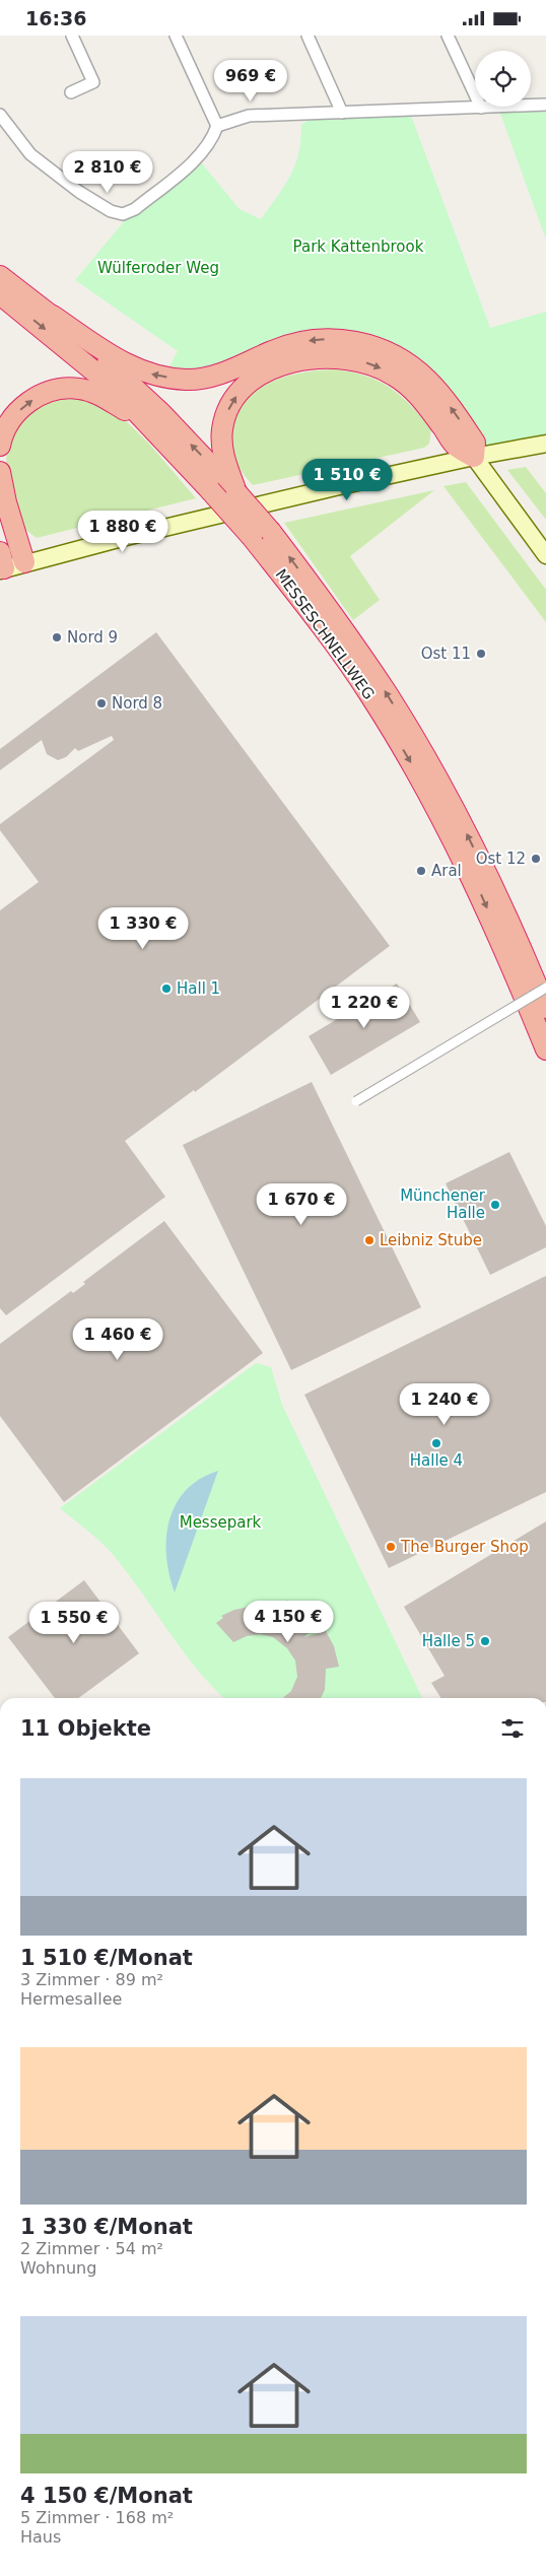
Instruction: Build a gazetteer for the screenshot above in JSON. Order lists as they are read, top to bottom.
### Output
{
  "streets": {
    "highway": ["MESSESCHNELLWEG"]
  },
  "parks": ["Park Kattenbrook", "Wülferoder Weg", "Messepark"],
  "places": [
    "Nord 9",
    "Ost 11",
    "Nord 8",
    "Ost 12",
    "Aral",
    "Hall 1",
    "Münchener Halle",
    "Leibniz Stube",
    "Halle 4",
    "The Burger Shop",
    "Halle 5"
  ],
  "page": {
    "status": "16:36",
    "price": [
      "969 €",
      "2 810 €",
      "1 510 €",
      "1 880 €",
      "1 330 €",
      "1 220 €",
      "1 670 €",
      "1 460 €",
      "1 240 €",
      "4 150 €",
      "1 550 €"
    ],
    "heading": "11 Objekte",
    "list": [
      {
        "name": "1 510 €/Monat",
        "note": "3 Zimmer · 89 m² · Hermesallee"
      },
      {
        "name": "1 330 €/Monat",
        "note": "2 Zimmer · 54 m² · Wohnung"
      },
      {
        "name": "4 150 €/Monat",
        "note": "5 Zimmer · 168 m² · Haus"
      }
    ]
  }
}
